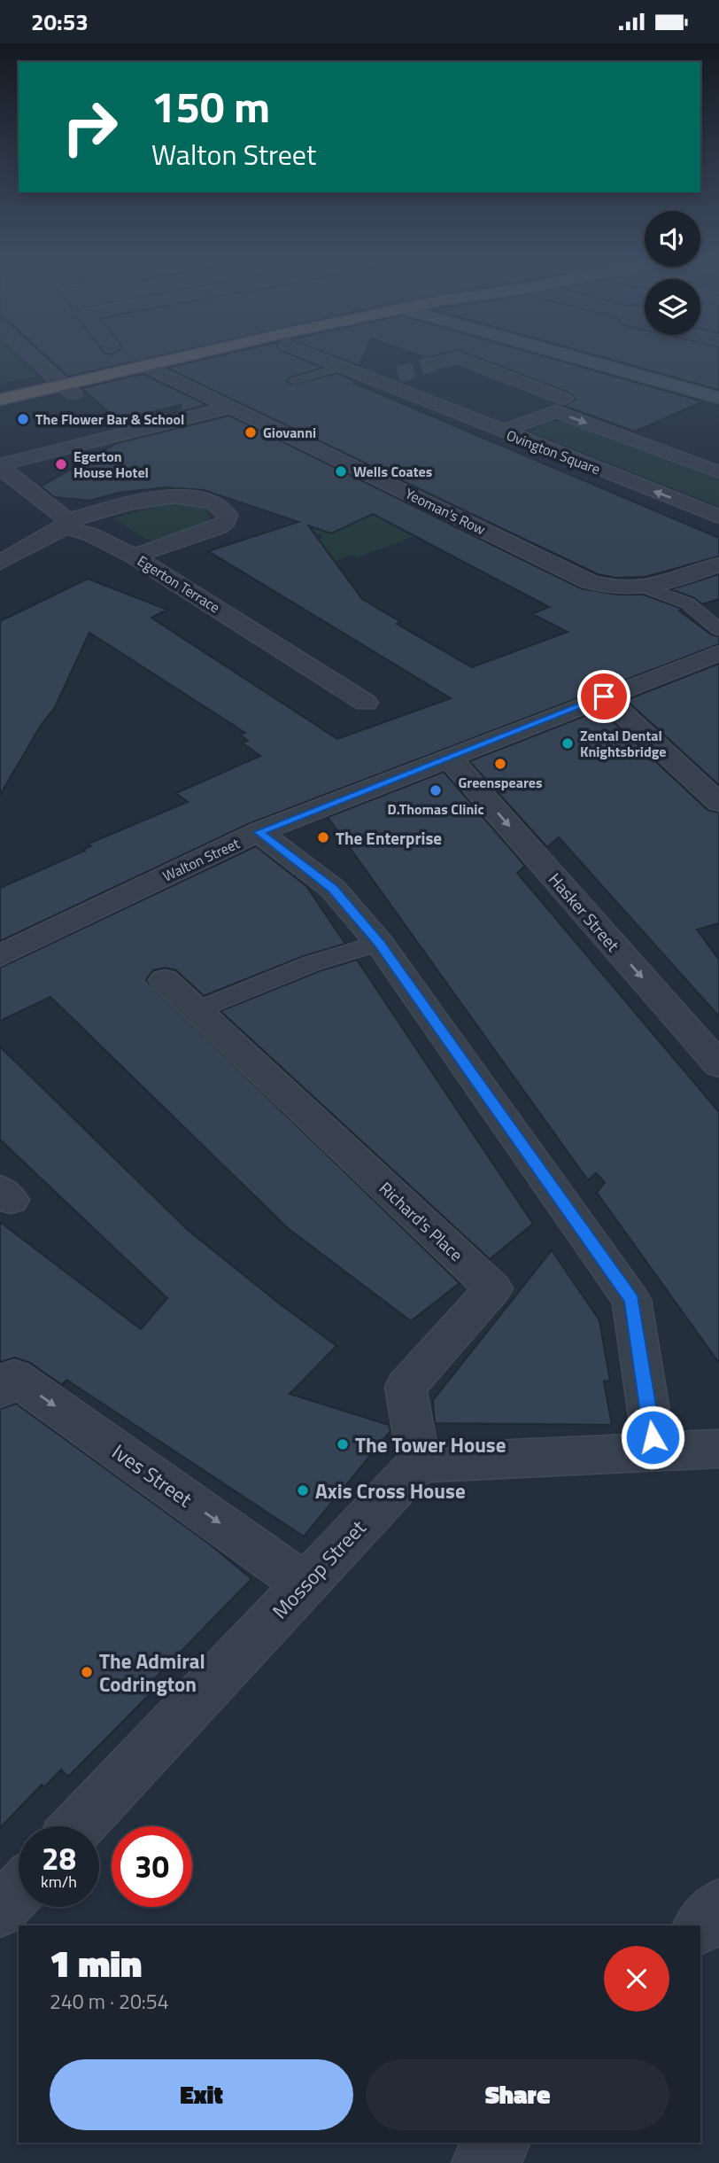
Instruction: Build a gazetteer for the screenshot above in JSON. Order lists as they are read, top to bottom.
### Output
{
  "streets": {
    "street": [
      "Ovington Square",
      "Yeoman's Row",
      "Egerton Terrace",
      "Walton Street",
      "Hasker Street",
      "Richard's Place",
      "Ives Street",
      "Mossop Street"
    ]
  },
  "crossings": [
    ["Walton Street", "Hasker Street"],
    ["Richard's Place", "Mossop Street"],
    ["Ives Street", "Mossop Street"]
  ],
  "one_way": ["Ives Street"],
  "places": [
    "The Flower Bar & School",
    "Giovanni",
    "Egerton House Hotel",
    "Wells Coates",
    "Zental Dental Knightsbridge",
    "Greenspeares",
    "D.Thomas Clinic",
    "The Enterprise",
    "The Tower House",
    "Axis Cross House",
    "The Admiral Codrington"
  ],
  "page": {
    "status": "20:53",
    "turn": ["150 m", "Walton Street"],
    "speed": "28 km/h",
    "limit": "30",
    "heading": ["1 min", "240 m · 20:54"],
    "buttons": ["Exit", "Share"]
  }
}
